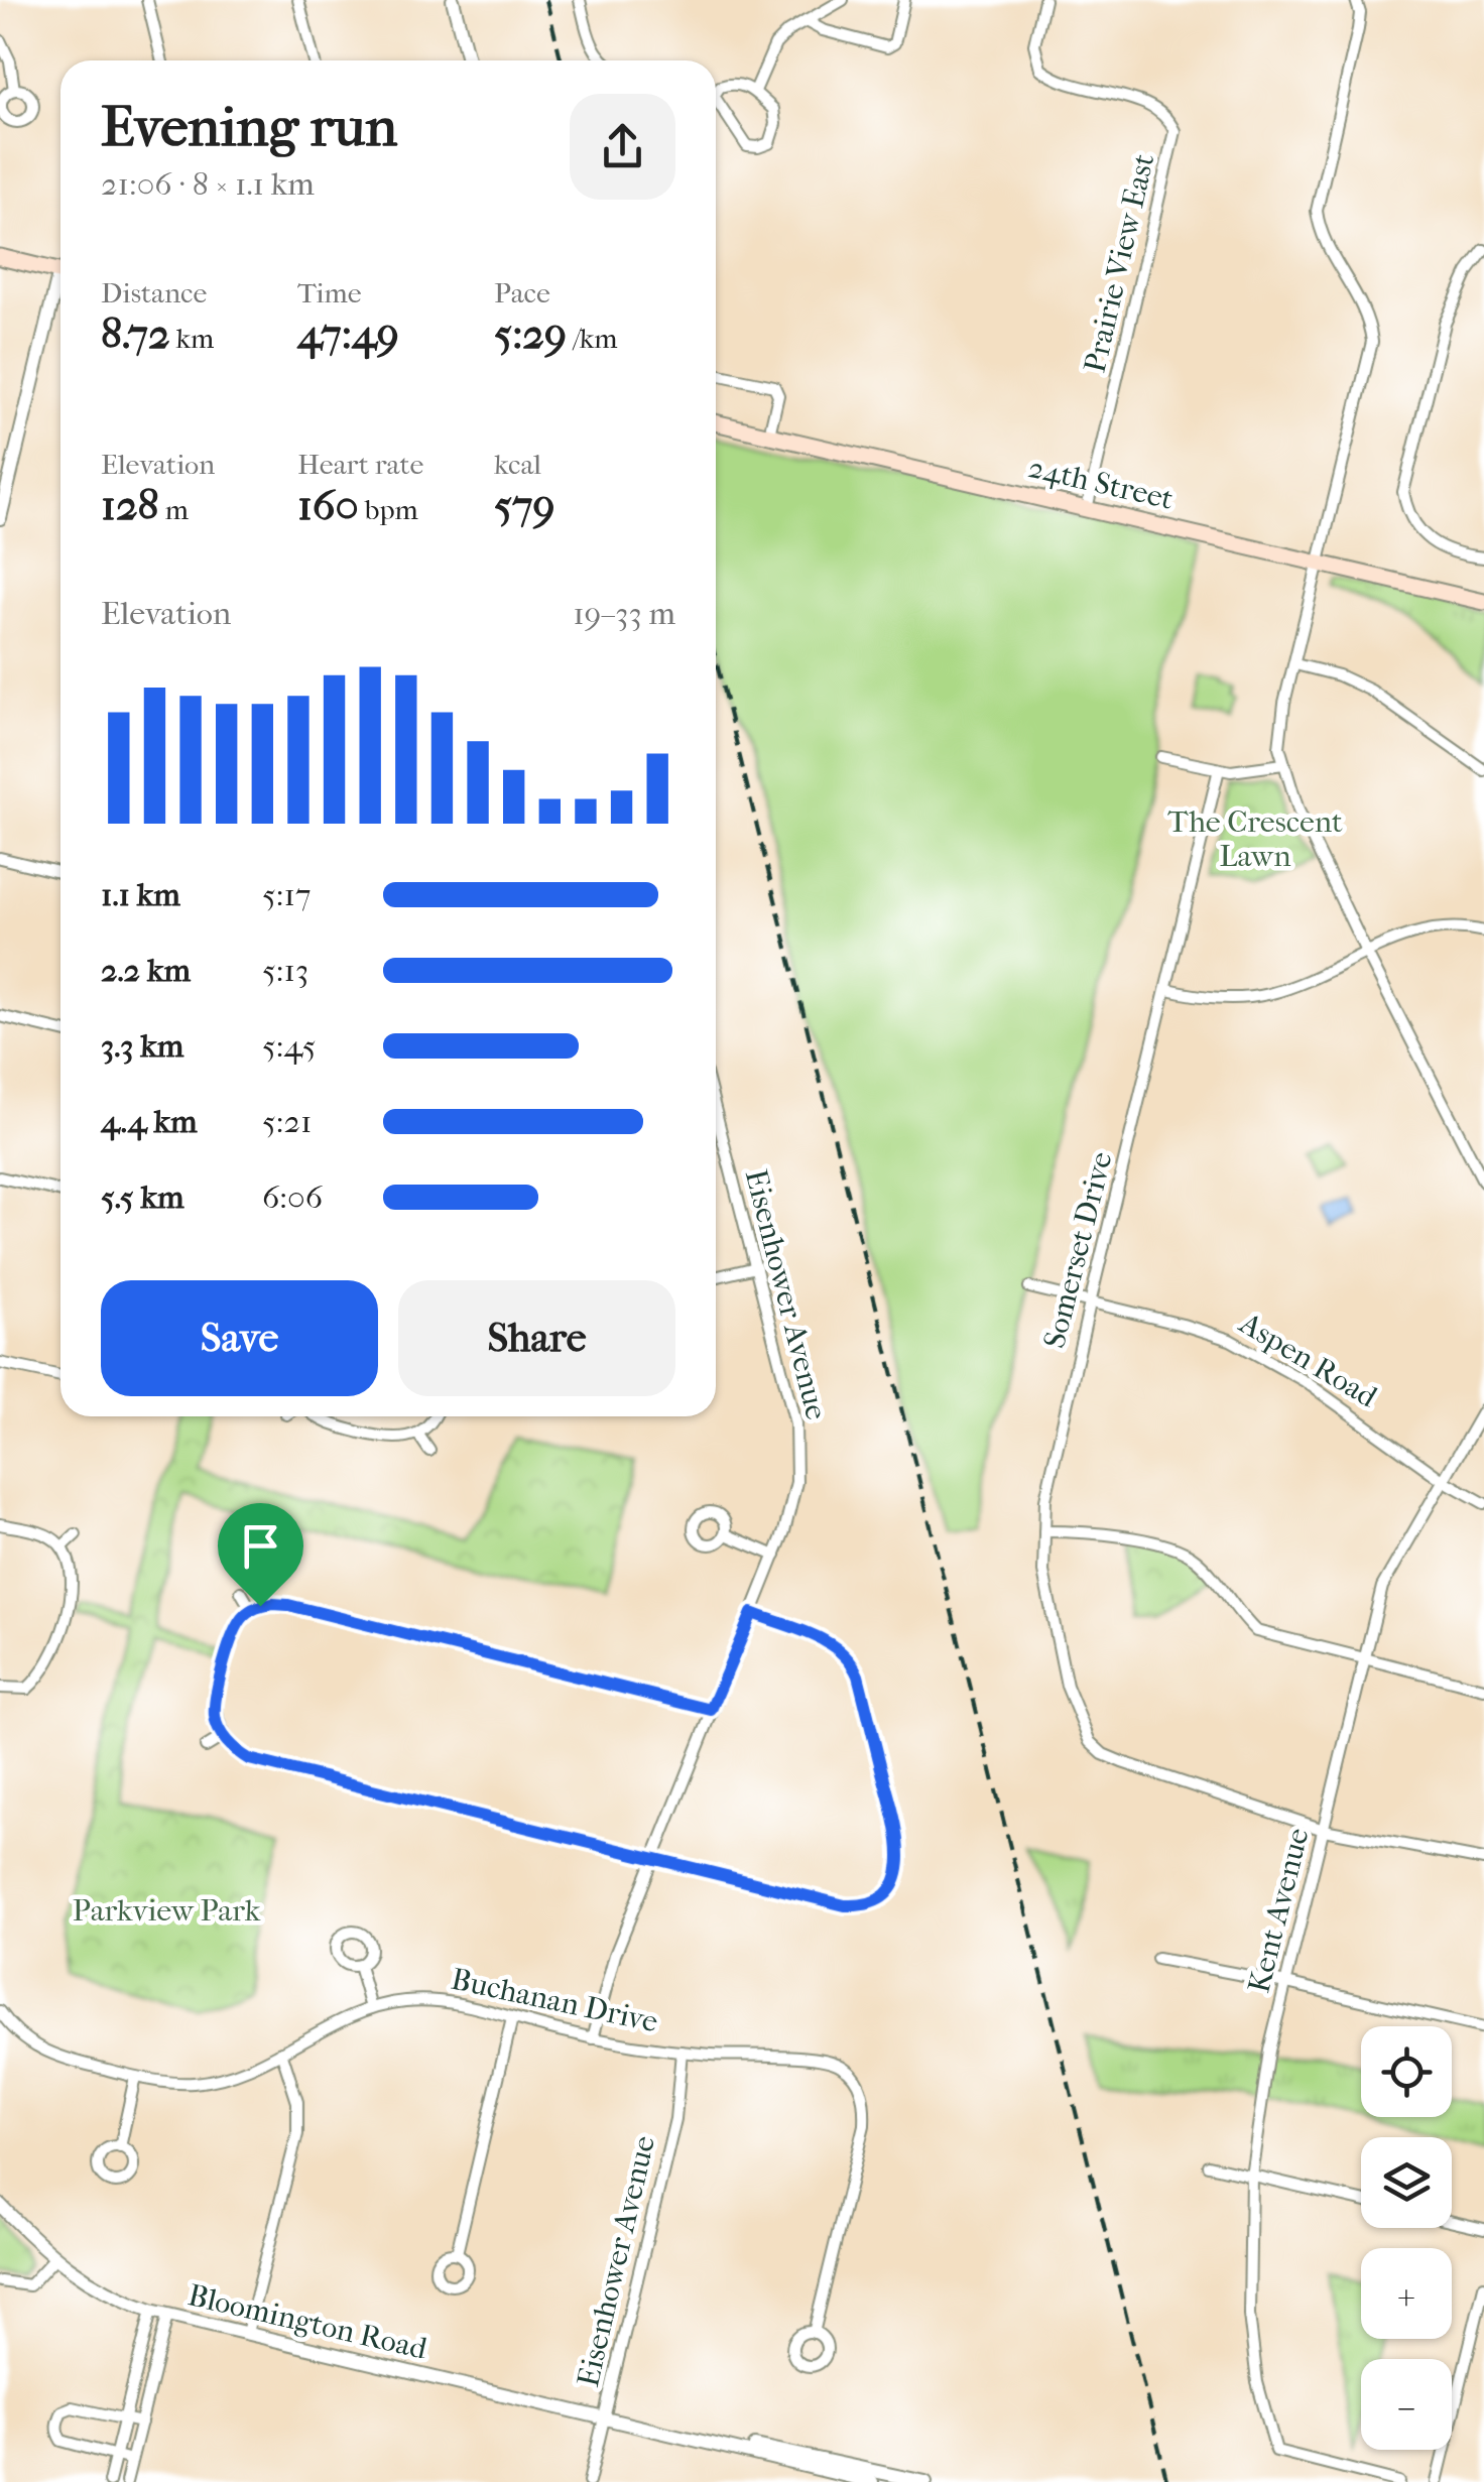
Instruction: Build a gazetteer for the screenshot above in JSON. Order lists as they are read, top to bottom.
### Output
{
  "streets": {
    "main road": ["24th Street"],
    "street": [
      "Prairie View East",
      "Somerset Drive",
      "Eisenhower Avenue",
      "Aspen Road",
      "Kent Avenue",
      "Buchanan Drive",
      "Bloomington Road"
    ]
  },
  "crossings": [
    ["Prairie View East", "24th Street"],
    ["Somerset Drive", "Aspen Road"],
    ["Somerset Drive", "Kent Avenue"],
    ["Eisenhower Avenue", "Buchanan Drive"],
    ["Eisenhower Avenue", "Bloomington Road"],
    ["Aspen Road", "Kent Avenue"]
  ],
  "parks": ["The Crescent Lawn", "Parkview Park"],
  "page": {
    "heading": ["Evening run", "21:06 · 8 × 1.1 km"],
    "stats": [
      ["Distance", "8.72 km"],
      ["Time", "47:49"],
      ["Pace", "5:29 /km"],
      ["Elevation", "128 m"],
      ["Heart rate", "160 bpm"],
      ["kcal", "579"]
    ],
    "chart": ["Elevation", "19–33 m"],
    "list": [
      {
        "name": "1.1 km",
        "note": "5:17"
      },
      {
        "name": "2.2 km",
        "note": "5:13"
      },
      {
        "name": "3.3 km",
        "note": "5:45"
      },
      {
        "name": "4.4 km",
        "note": "5:21"
      },
      {
        "name": "5.5 km",
        "note": "6:06"
      }
    ],
    "buttons": ["Save", "Share"],
    "map_buttons": ["+", "−"]
  }
}
